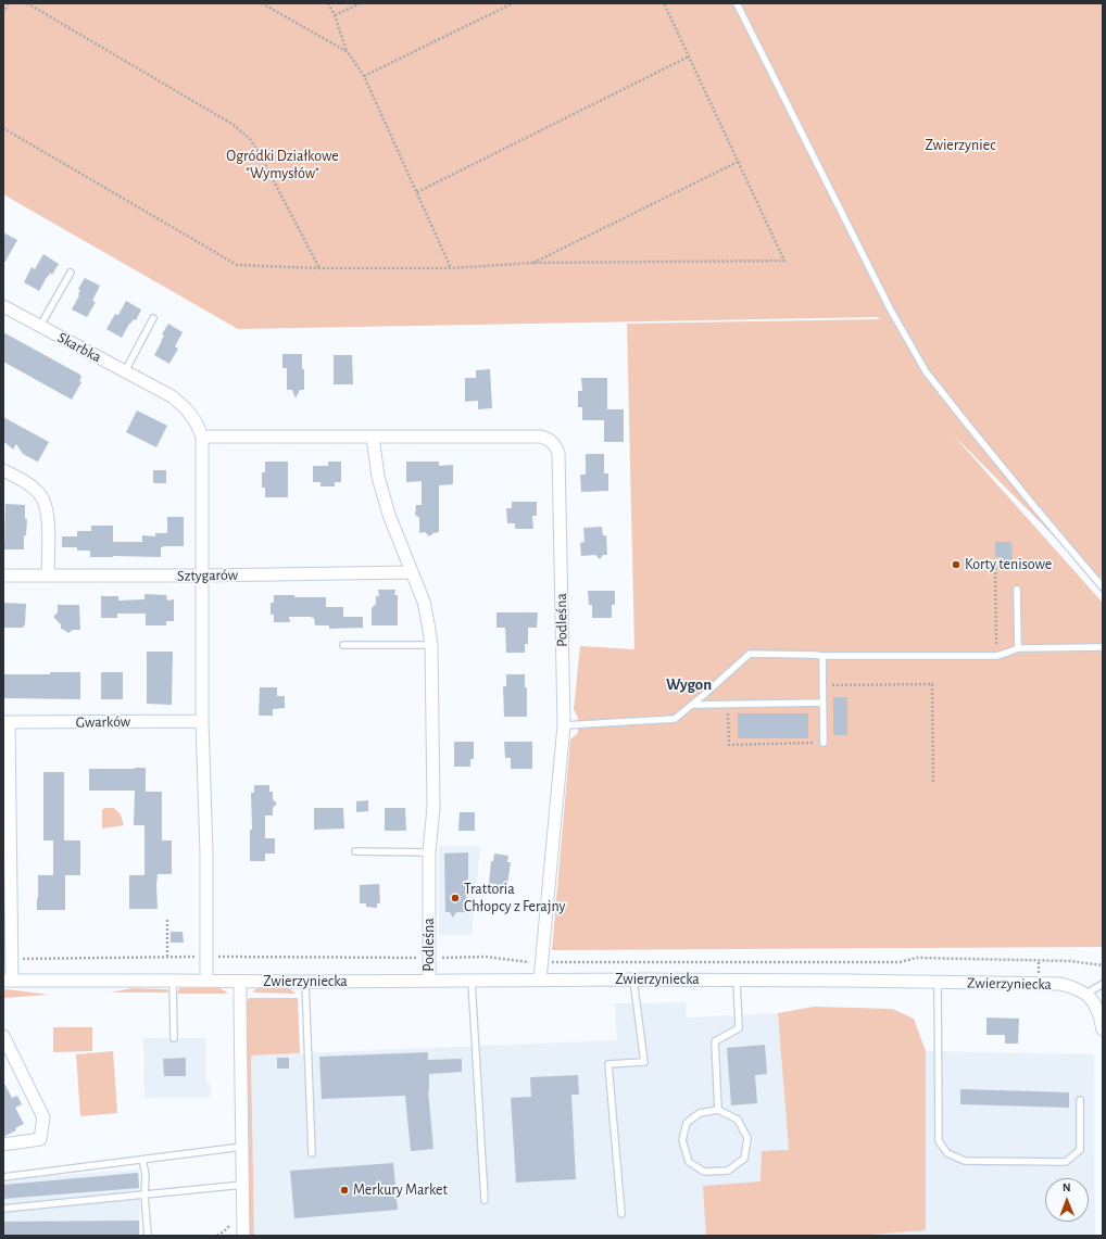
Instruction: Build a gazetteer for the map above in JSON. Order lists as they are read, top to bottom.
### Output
{
  "streets": {
    "street": [
      "Skarbka",
      "Sztygarów",
      "Podleśna",
      "Gwarków",
      "Zwierzyniecka"
    ]
  },
  "crossings": [
    ["Sztygarów", "Podleśna"],
    ["Podleśna", "Zwierzyniecka"]
  ],
  "districts": ["Wygon"],
  "parks": ["Zwierzyniec", "Ogródki Działkowe \"Wymysłów\""],
  "places": ["Korty tenisowe", "Trattoria Chłopcy z Ferajny", "Merkury Market"],
  "north": "top"
}
